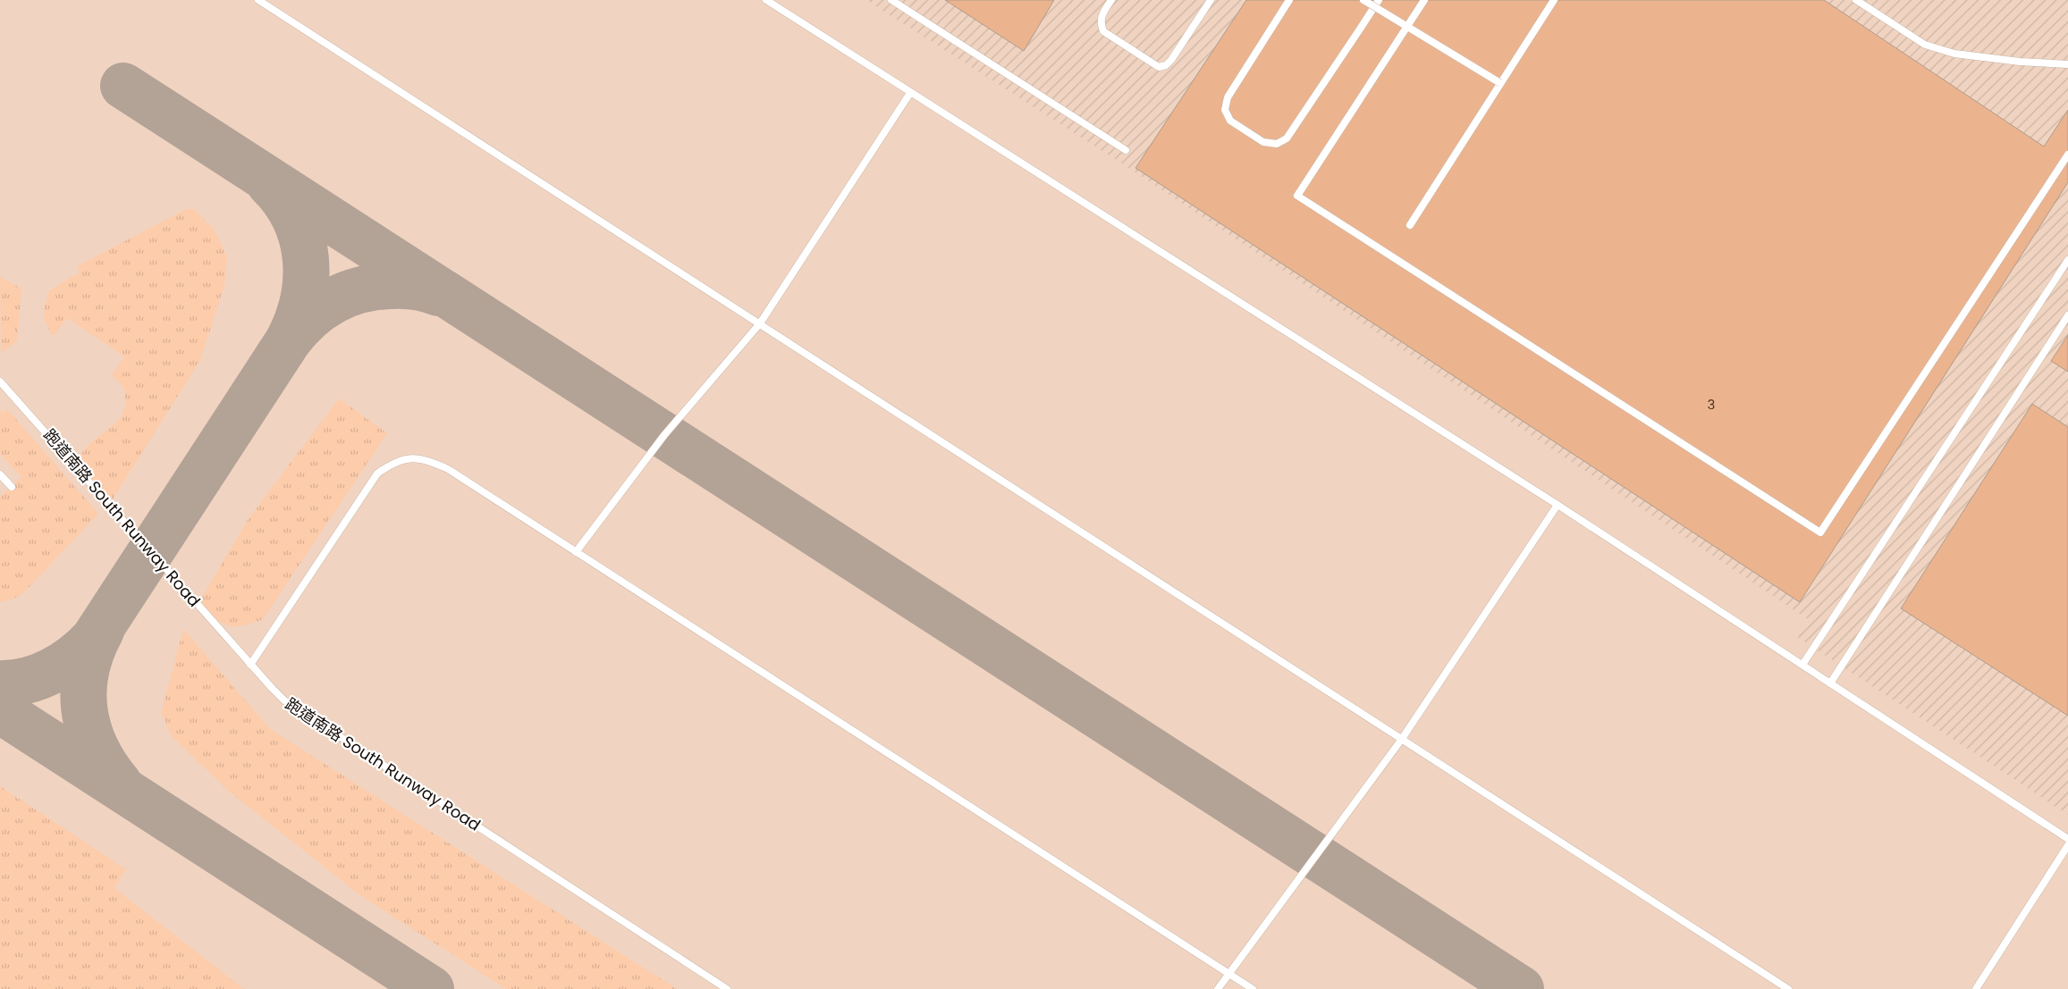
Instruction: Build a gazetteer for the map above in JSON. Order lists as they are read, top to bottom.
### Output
{
  "streets": {
    "lane": ["跑道南路 South Runway Road"]
  },
  "house_numbers": ["3"]
}
